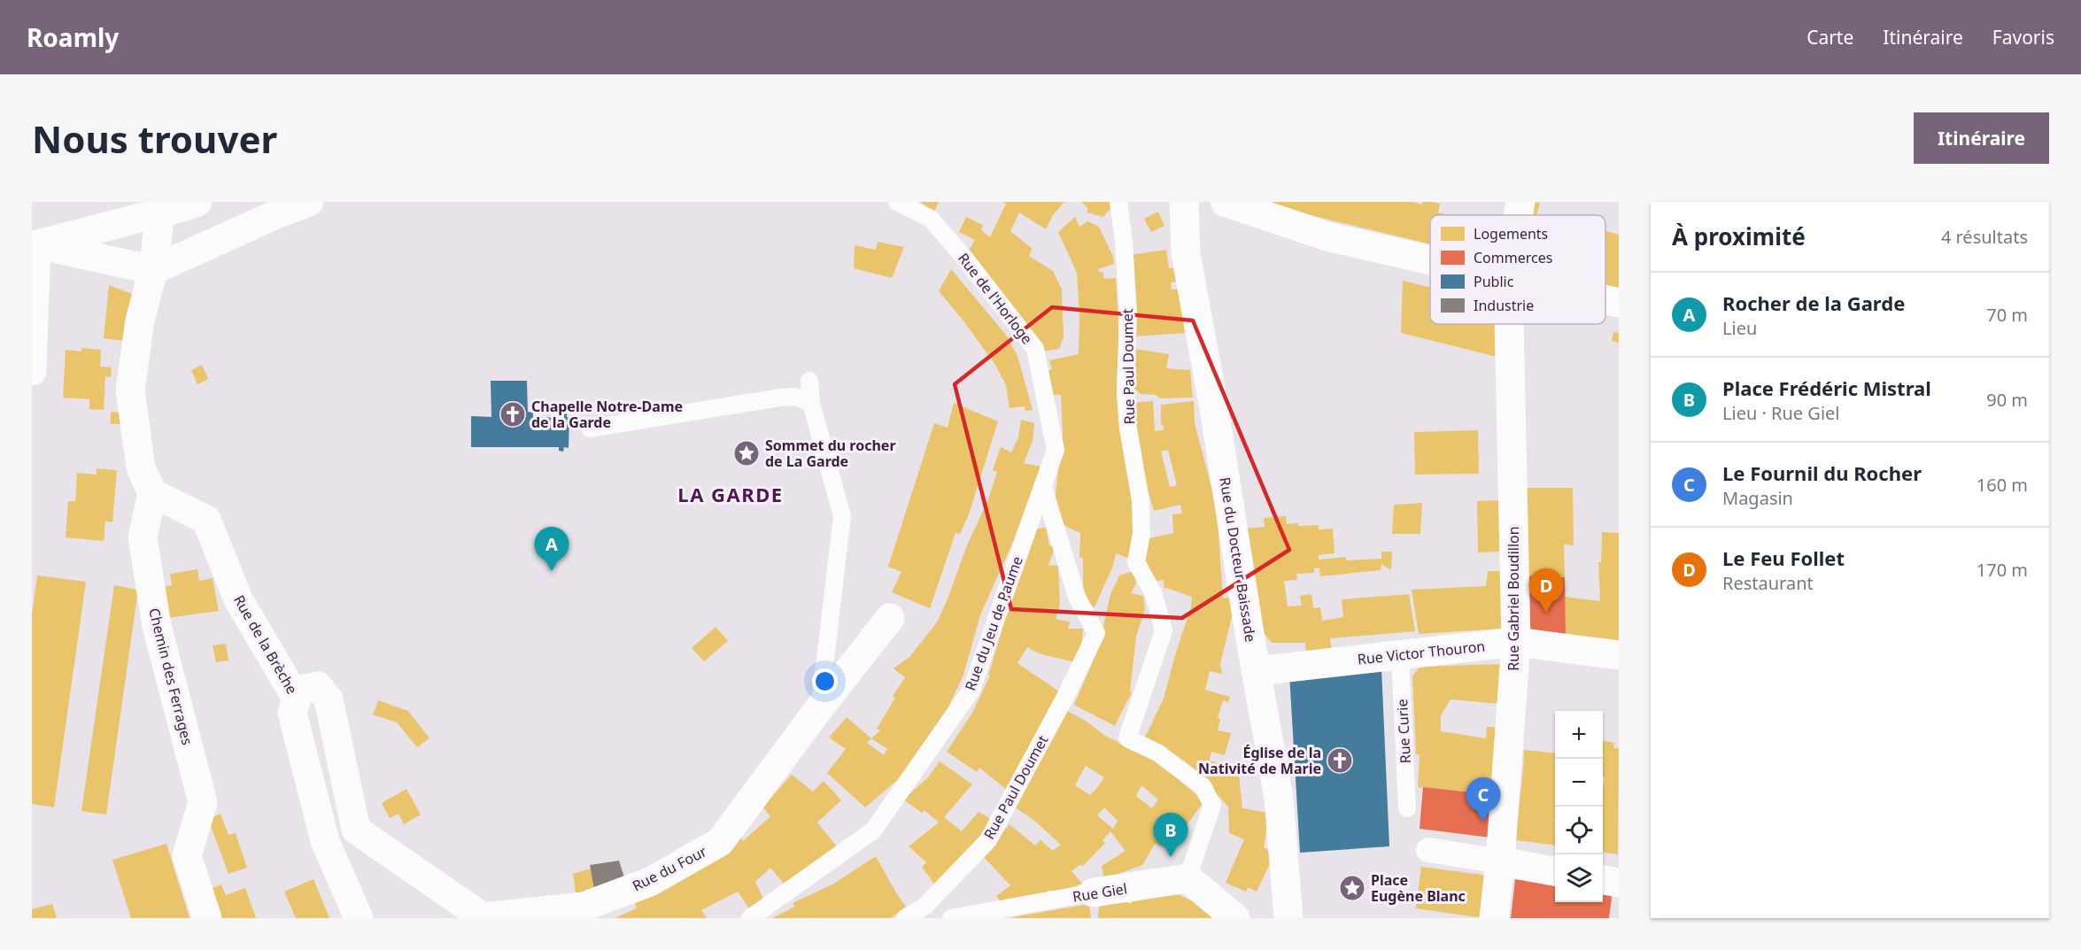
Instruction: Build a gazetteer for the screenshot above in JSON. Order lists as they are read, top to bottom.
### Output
{
  "streets": {
    "street": [
      "Rue du Docteur Baissade",
      "Rue Gabriel Boudillon",
      "Rue de la Brèche",
      "Rue Victor Thouron",
      "Chemin des Ferrages",
      "Rue du Four",
      "Rue Giel"
    ],
    "lane": [
      "Rue de l'Horloge",
      "Rue Paul Doumet",
      "Rue du Jeu de Paume",
      "Rue Curie"
    ]
  },
  "crossings": [
    ["Rue de l'Horloge", "Rue Paul Doumet"],
    ["Rue de l'Horloge", "Rue du Jeu de Paume"],
    ["Rue Paul Doumet", "Rue du Jeu de Paume"],
    ["Rue Paul Doumet", "Rue Giel"],
    ["Rue du Docteur Baissade", "Rue Victor Thouron"],
    ["Rue Gabriel Boudillon", "Rue Victor Thouron"],
    ["Rue de la Brèche", "Chemin des Ferrages"],
    ["Rue de la Brèche", "Rue du Four"],
    ["Rue Victor Thouron", "Rue Curie"]
  ],
  "districts": ["LA GARDE"],
  "places": {
    "church": ["Chapelle Notre-Dame de la Garde", "Église de la Nativité de Marie"],
    "place": ["Sommet du rocher de La Garde", "Place Eugène Blanc"]
  },
  "legend": [
    "Logements",
    "Commerces",
    "Public",
    "Industrie"
  ],
  "page": {
    "header": "Roamly",
    "nav": ["Carte", "Itinéraire", "Favoris"],
    "buttons": "Itinéraire",
    "title": "Nous trouver",
    "heading": ["À proximité", "4 résultats"],
    "list": [
      {
        "mark": "A",
        "name": "Rocher de la Garde",
        "note": "Lieu",
        "value": "70 m"
      },
      {
        "mark": "B",
        "name": "Place Frédéric Mistral",
        "note": "Lieu · Rue Giel",
        "value": "90 m"
      },
      {
        "mark": "C",
        "name": "Le Fournil du Rocher",
        "note": "Magasin",
        "value": "160 m"
      },
      {
        "mark": "D",
        "name": "Le Feu Follet",
        "note": "Restaurant",
        "value": "170 m"
      }
    ],
    "pins": [
      "A",
      "D",
      "C",
      "B"
    ],
    "map_buttons": ["+", "−"]
  }
}
